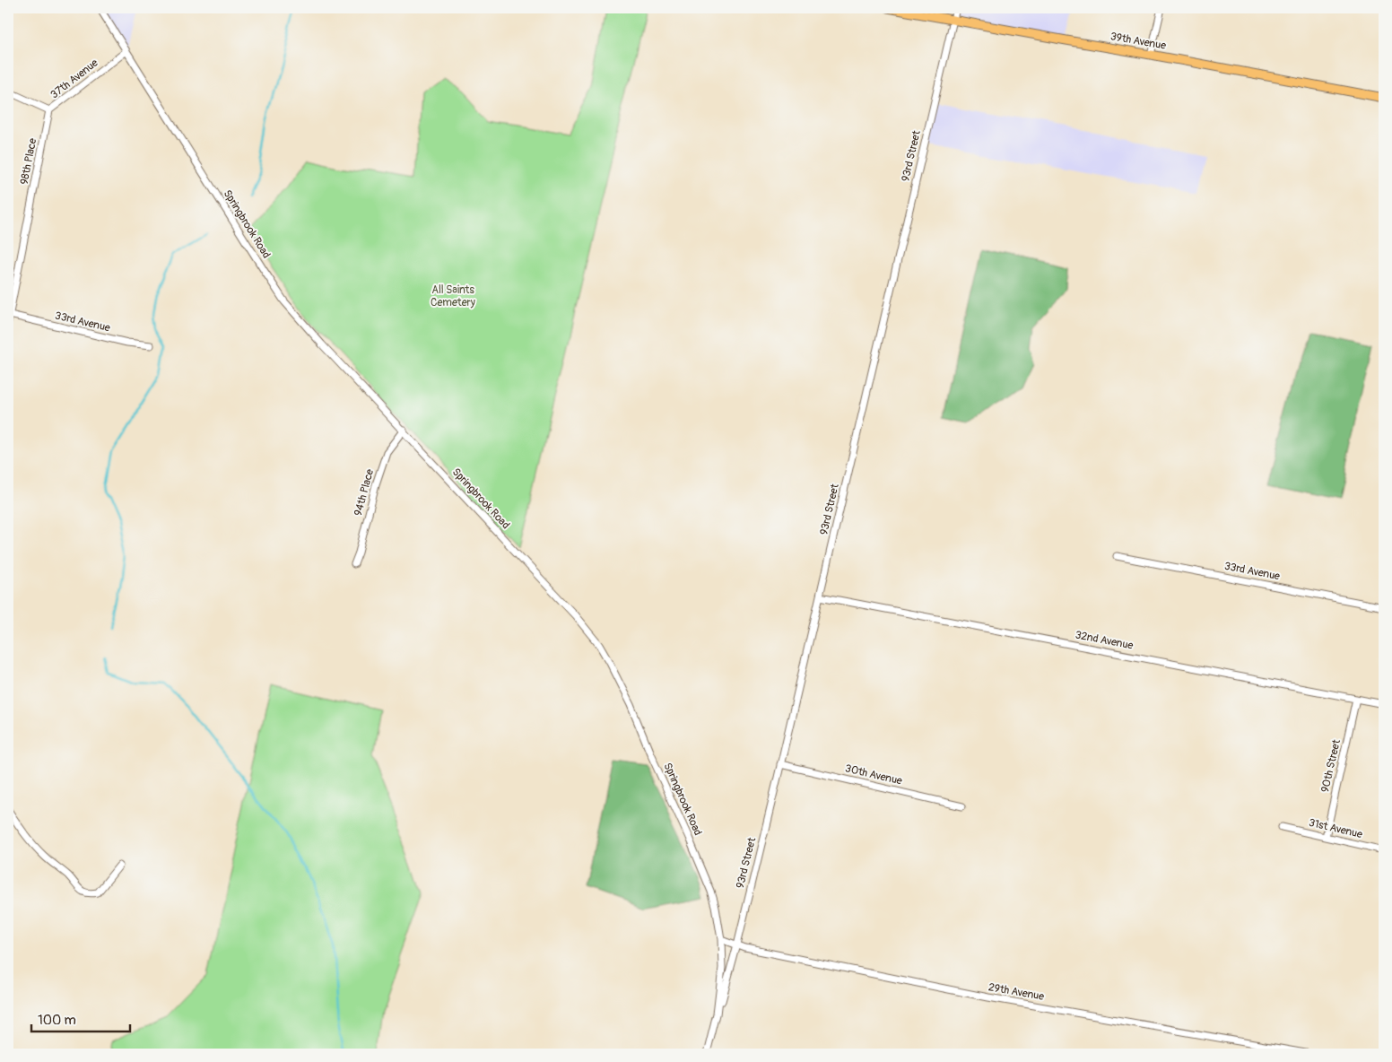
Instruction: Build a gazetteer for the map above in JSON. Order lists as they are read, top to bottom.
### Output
{
  "streets": {
    "main road": ["39th Avenue"],
    "street": [
      "37th Avenue",
      "93rd Street",
      "98th Place",
      "Springbrook Road",
      "33rd Avenue",
      "94th Place",
      "32nd Avenue",
      "90th Street",
      "30th Avenue",
      "31st Avenue",
      "29th Avenue"
    ]
  },
  "crossings": [
    ["39th Avenue", "93rd Street"],
    ["37th Avenue", "98th Place"],
    ["37th Avenue", "Springbrook Road"],
    ["93rd Street", "Springbrook Road"],
    ["93rd Street", "32nd Avenue"],
    ["93rd Street", "30th Avenue"],
    ["93rd Street", "29th Avenue"],
    ["98th Place", "33rd Avenue"],
    ["Springbrook Road", "94th Place"],
    ["Springbrook Road", "29th Avenue"],
    ["32nd Avenue", "90th Street"],
    ["90th Street", "31st Avenue"]
  ],
  "parks": ["All Saints Cemetery"],
  "scale_bar": "100 m"
}
